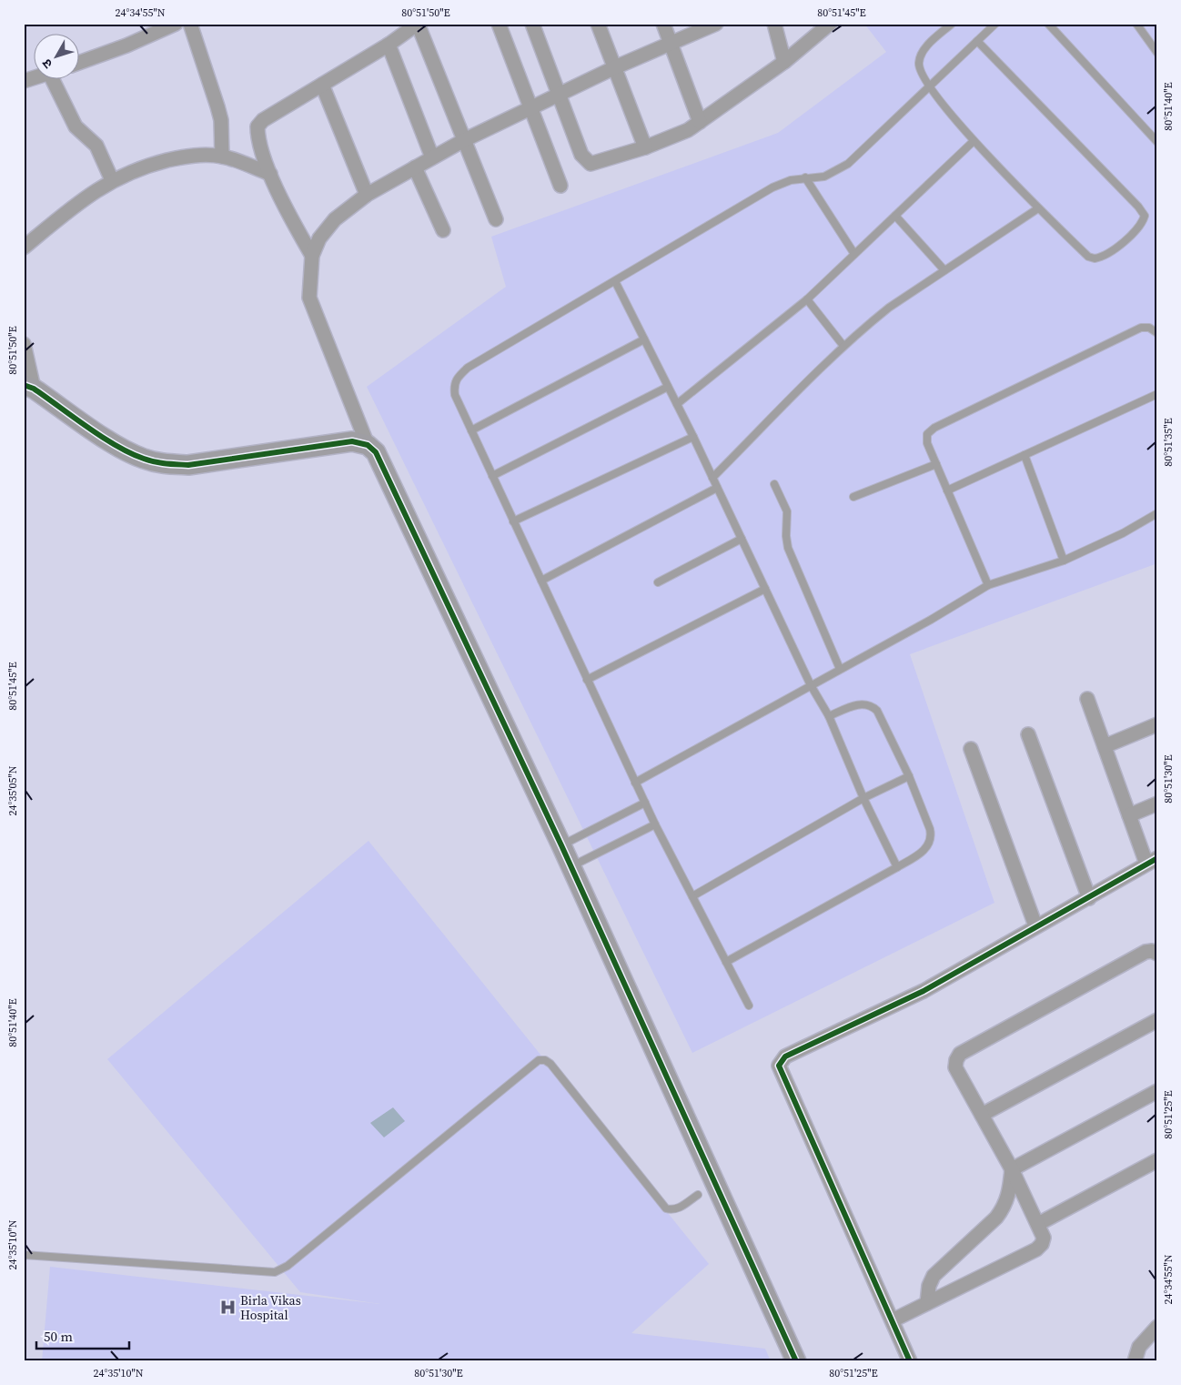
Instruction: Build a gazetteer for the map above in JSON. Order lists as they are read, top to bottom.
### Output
{
  "places": {
    "hospital": ["Birla Vikas Hospital"]
  },
  "scale_bar": "50 m",
  "north": "bottom left",
  "coordinates": [
    "24°34'55\"N",
    "80°51'50\"E",
    "80°51'45\"E",
    "80°51'40\"E",
    "80°51'35\"E",
    "80°51'30\"E",
    "24°35'05\"N",
    "80°51'25\"E",
    "24°35'10\"N"
  ]
}
